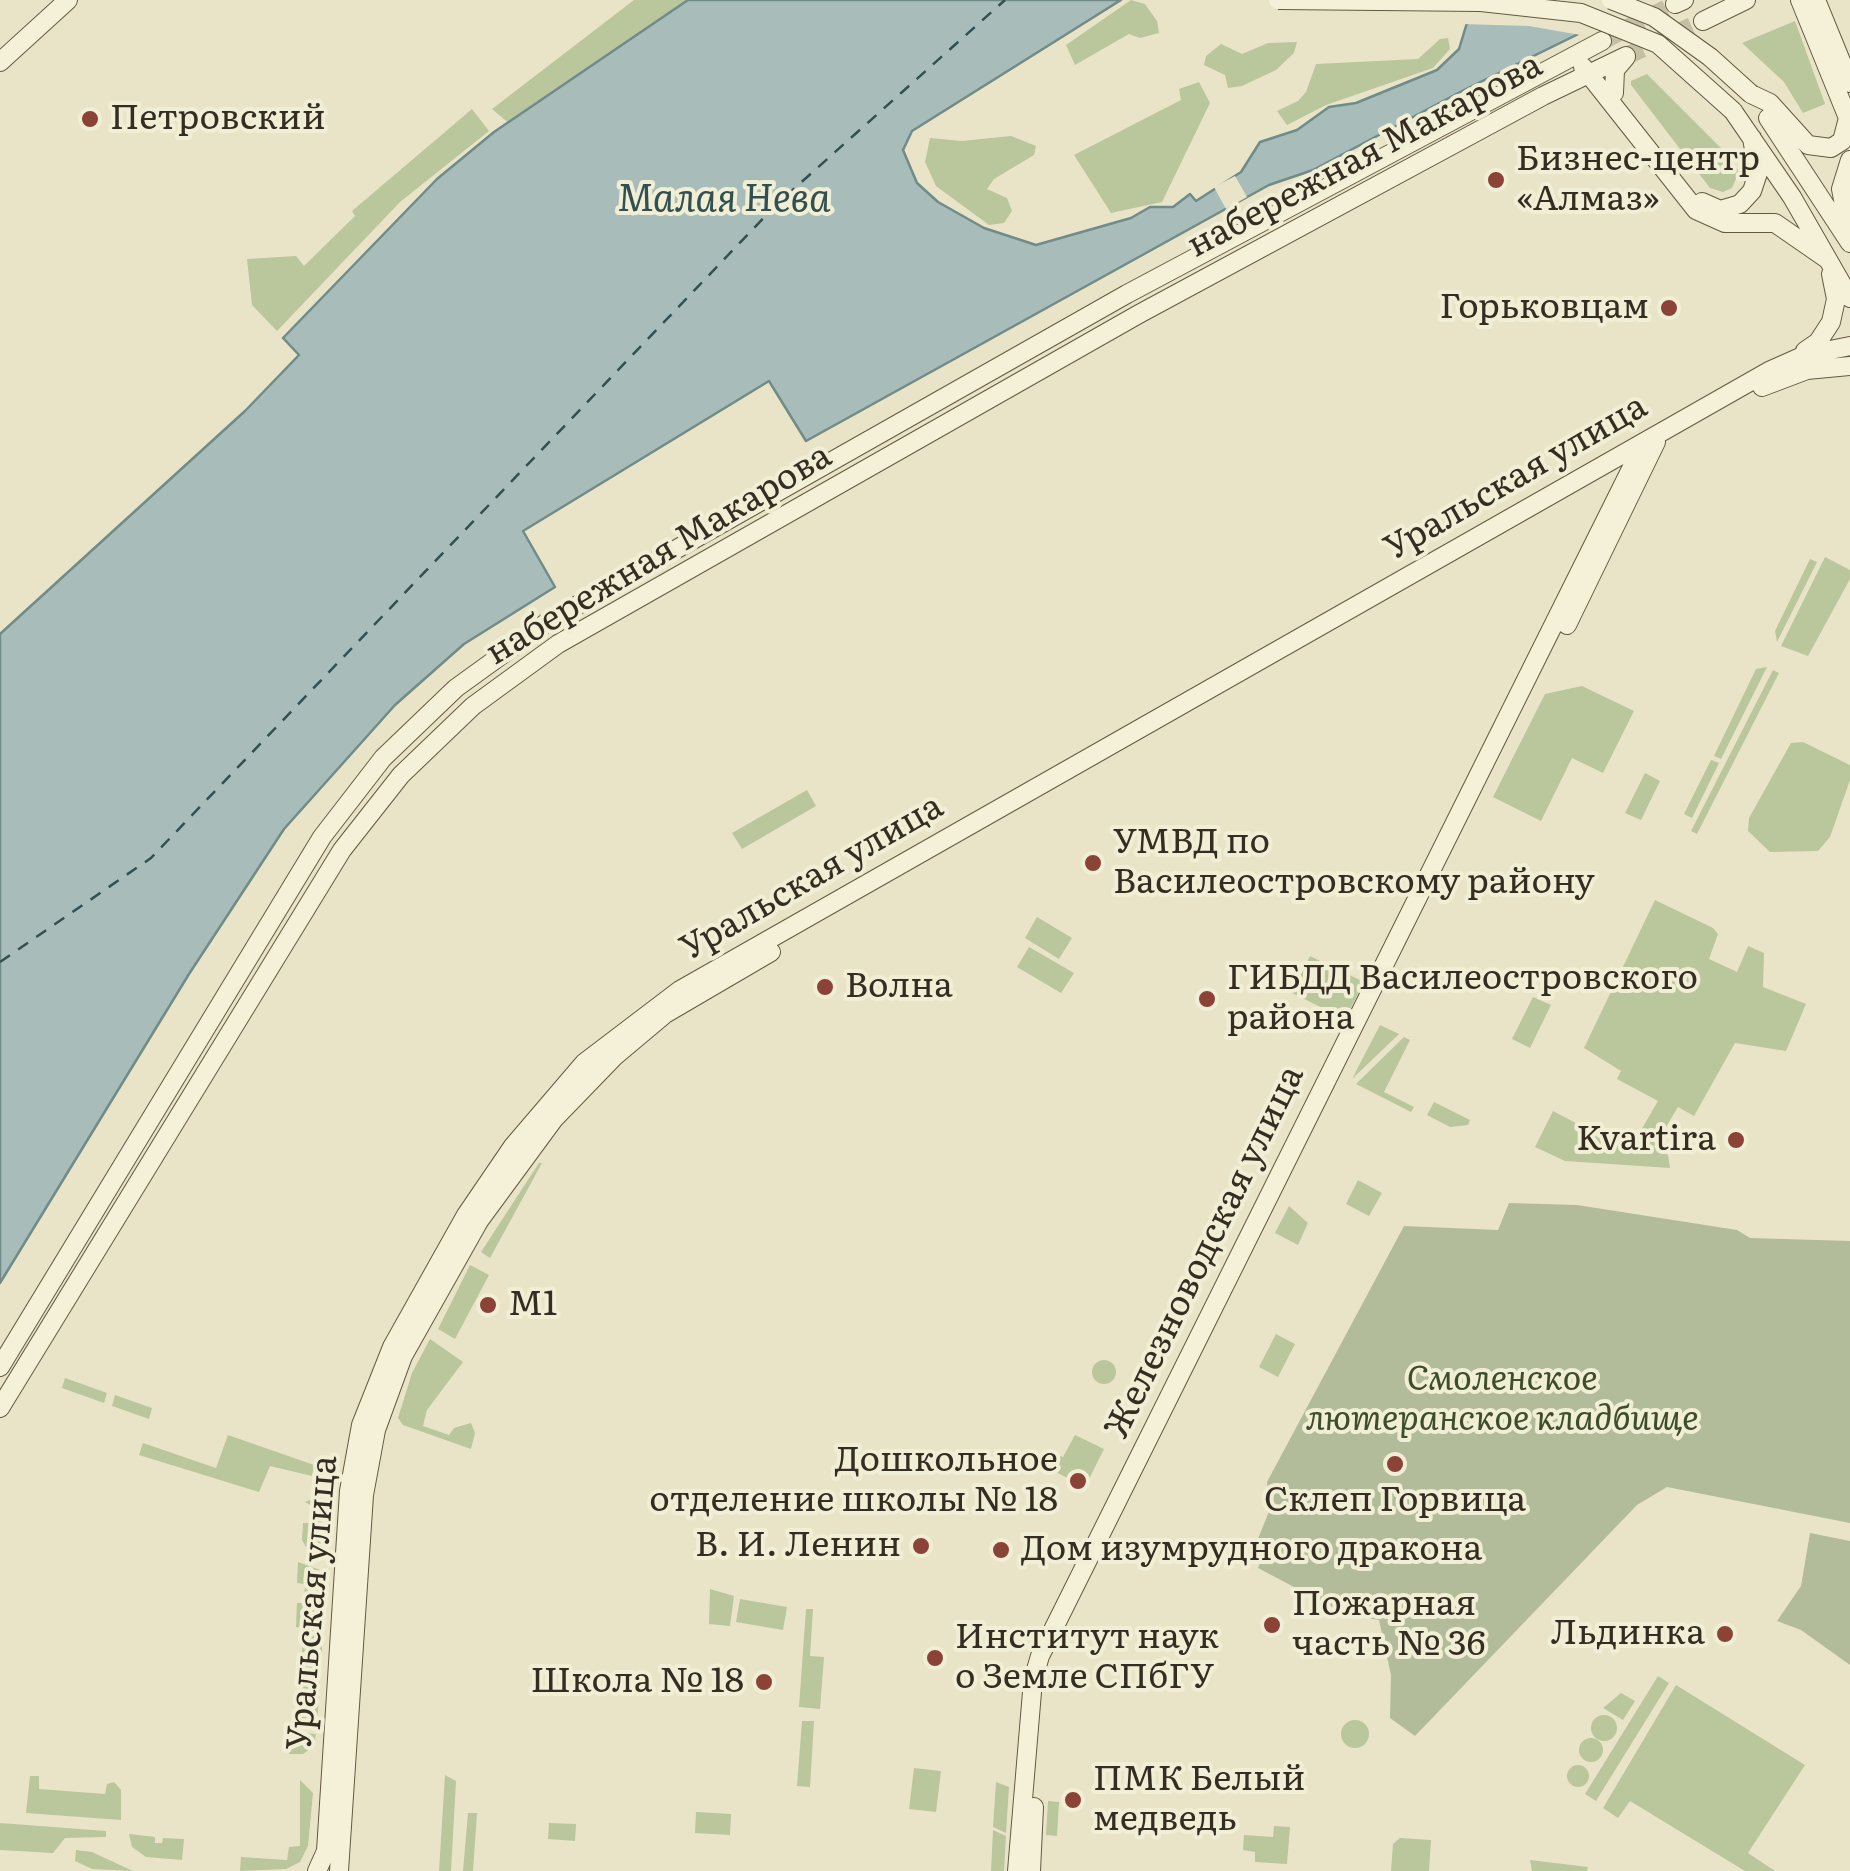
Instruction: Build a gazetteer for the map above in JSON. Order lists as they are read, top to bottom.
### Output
{
  "streets": {
    "main road": ["набережная Макарова", "Уральская улица", "Железноводская улица"]
  },
  "crossings": [
    ["Уральская улица", "Железноводская улица"]
  ],
  "water": ["Малая Нева"],
  "parks": ["Смоленское лютеранское кладбище"],
  "places": [
    "Петровский",
    "Бизнес-центр «Алмаз»",
    "Горьковцам",
    "УМВД по Василеостровскому району",
    "Волна",
    "ГИБДД Василеостровского района",
    "Kvartira",
    "М1",
    "Склеп Горвица",
    "Дошкольное отделение школы № 18",
    "В. И. Ленин",
    "Дом изумрудного дракона",
    "Пожарная часть № 36",
    "Льдинка",
    "Институт наук о Земле СПбГУ",
    "Школа № 18",
    "ПМК Белый медведь"
  ]
}
